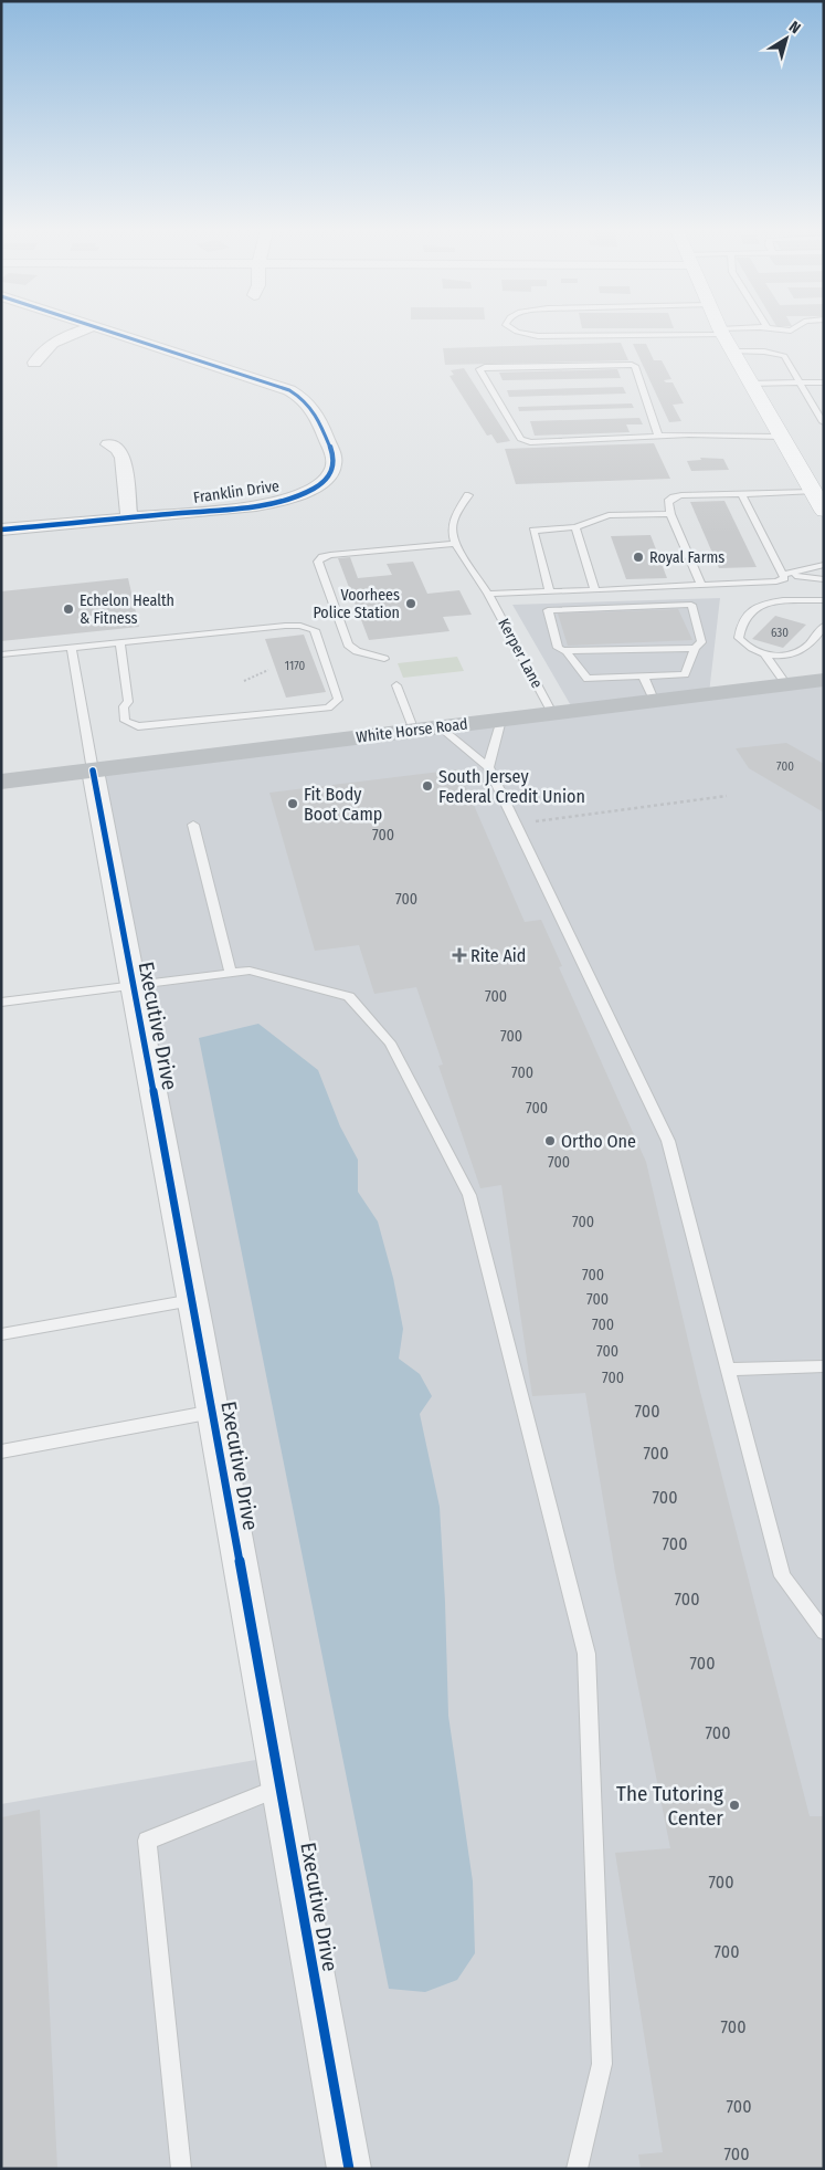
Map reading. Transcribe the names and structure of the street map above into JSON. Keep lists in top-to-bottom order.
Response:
{
  "streets": {
    "main road": ["White Horse Road"],
    "street": ["Franklin Drive", "Executive Drive"],
    "lane": ["Kerper Lane"]
  },
  "crossings": [
    ["Kerper Lane", "White Horse Road"],
    ["White Horse Road", "Executive Drive"]
  ],
  "places": {
    "other": [
      "Royal Farms",
      "Voorhees Police Station",
      "Echelon Health & Fitness",
      "South Jersey Federal Credit Union",
      "Fit Body Boot Camp",
      "Ortho One",
      "The Tutoring Center"
    ],
    "health": ["Rite Aid"]
  },
  "house_numbers": [
    "630",
    "1170",
    "700",
    "700",
    "700",
    "700",
    "700",
    "700",
    "700",
    "700",
    "700",
    "700",
    "700",
    "700",
    "700",
    "700",
    "700",
    "700",
    "700",
    "700",
    "700",
    "700",
    "700",
    "700",
    "700",
    "700",
    "700",
    "700"
  ],
  "north": "top right"
}
